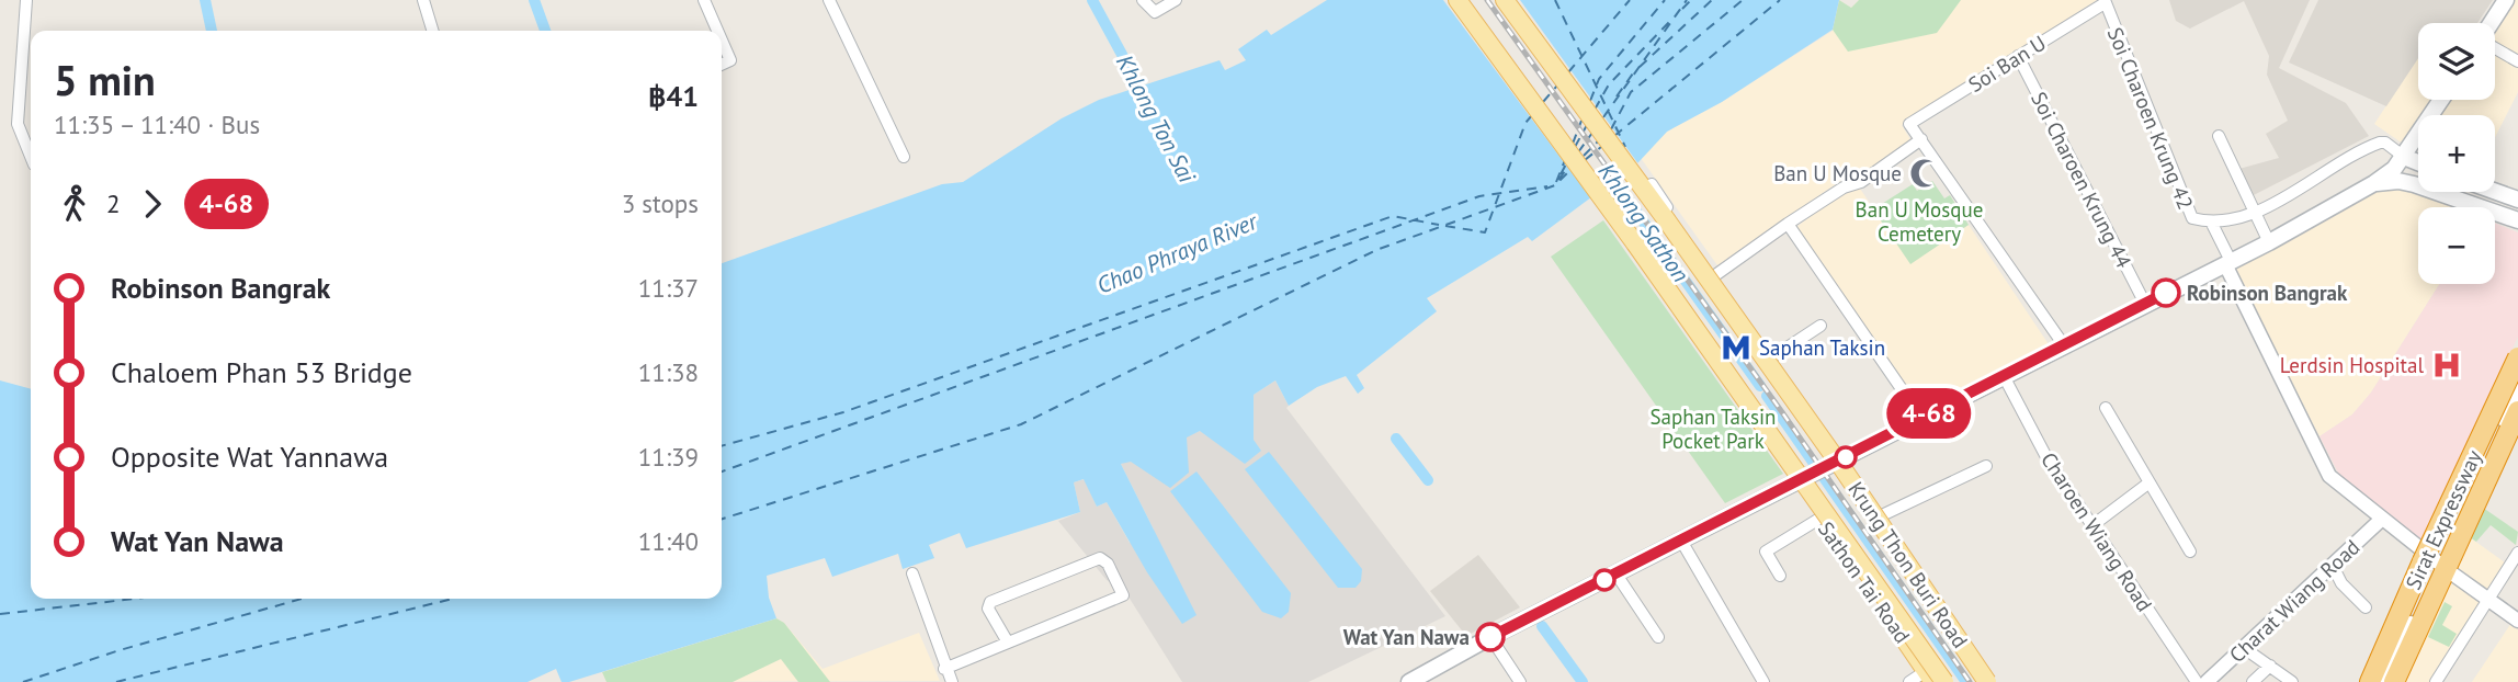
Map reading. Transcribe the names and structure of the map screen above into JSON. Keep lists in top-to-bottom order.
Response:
{
  "streets": {
    "highway": ["Sirat Expressway"],
    "main road": ["Krung Thon Buri Road", "Sathon Tai Road"],
    "street": [
      "Soi Ban U",
      "Soi Charoen Krung 42",
      "Soi Charoen Krung 44",
      "Charoen Wiang Road",
      "Charat Wiang Road"
    ]
  },
  "crossings": [
    ["Soi Ban U", "Soi Charoen Krung 42"],
    ["Soi Ban U", "Soi Charoen Krung 44"]
  ],
  "water": ["Khlong Ton Sai", "Khlong Sathon", "Chao Phraya River"],
  "parks": ["Ban U Mosque Cemetery", "Saphan Taksin Pocket Park"],
  "places": {
    "mosque": ["Ban U Mosque"],
    "other": ["Robinson Bangrak", "Wat Yan Nawa"],
    "metro station": ["Saphan Taksin"],
    "hospital": ["Lerdsin Hospital"]
  },
  "lines": ["bus line 4-68"],
  "page": {
    "on_map": "4-68",
    "map_buttons": ["+", "−"],
    "heading": ["5 min", "11:35 – 11:40 · Bus", "฿41"],
    "legs": ["2", "4-68", "3 stops"],
    "list": [
      {
        "name": "Robinson Bangrak",
        "value": "11:37"
      },
      {
        "name": "Chaloem Phan 53 Bridge",
        "value": "11:38"
      },
      {
        "name": "Opposite Wat Yannawa",
        "value": "11:39"
      },
      {
        "name": "Wat Yan Nawa",
        "value": "11:40"
      }
    ]
  }
}
